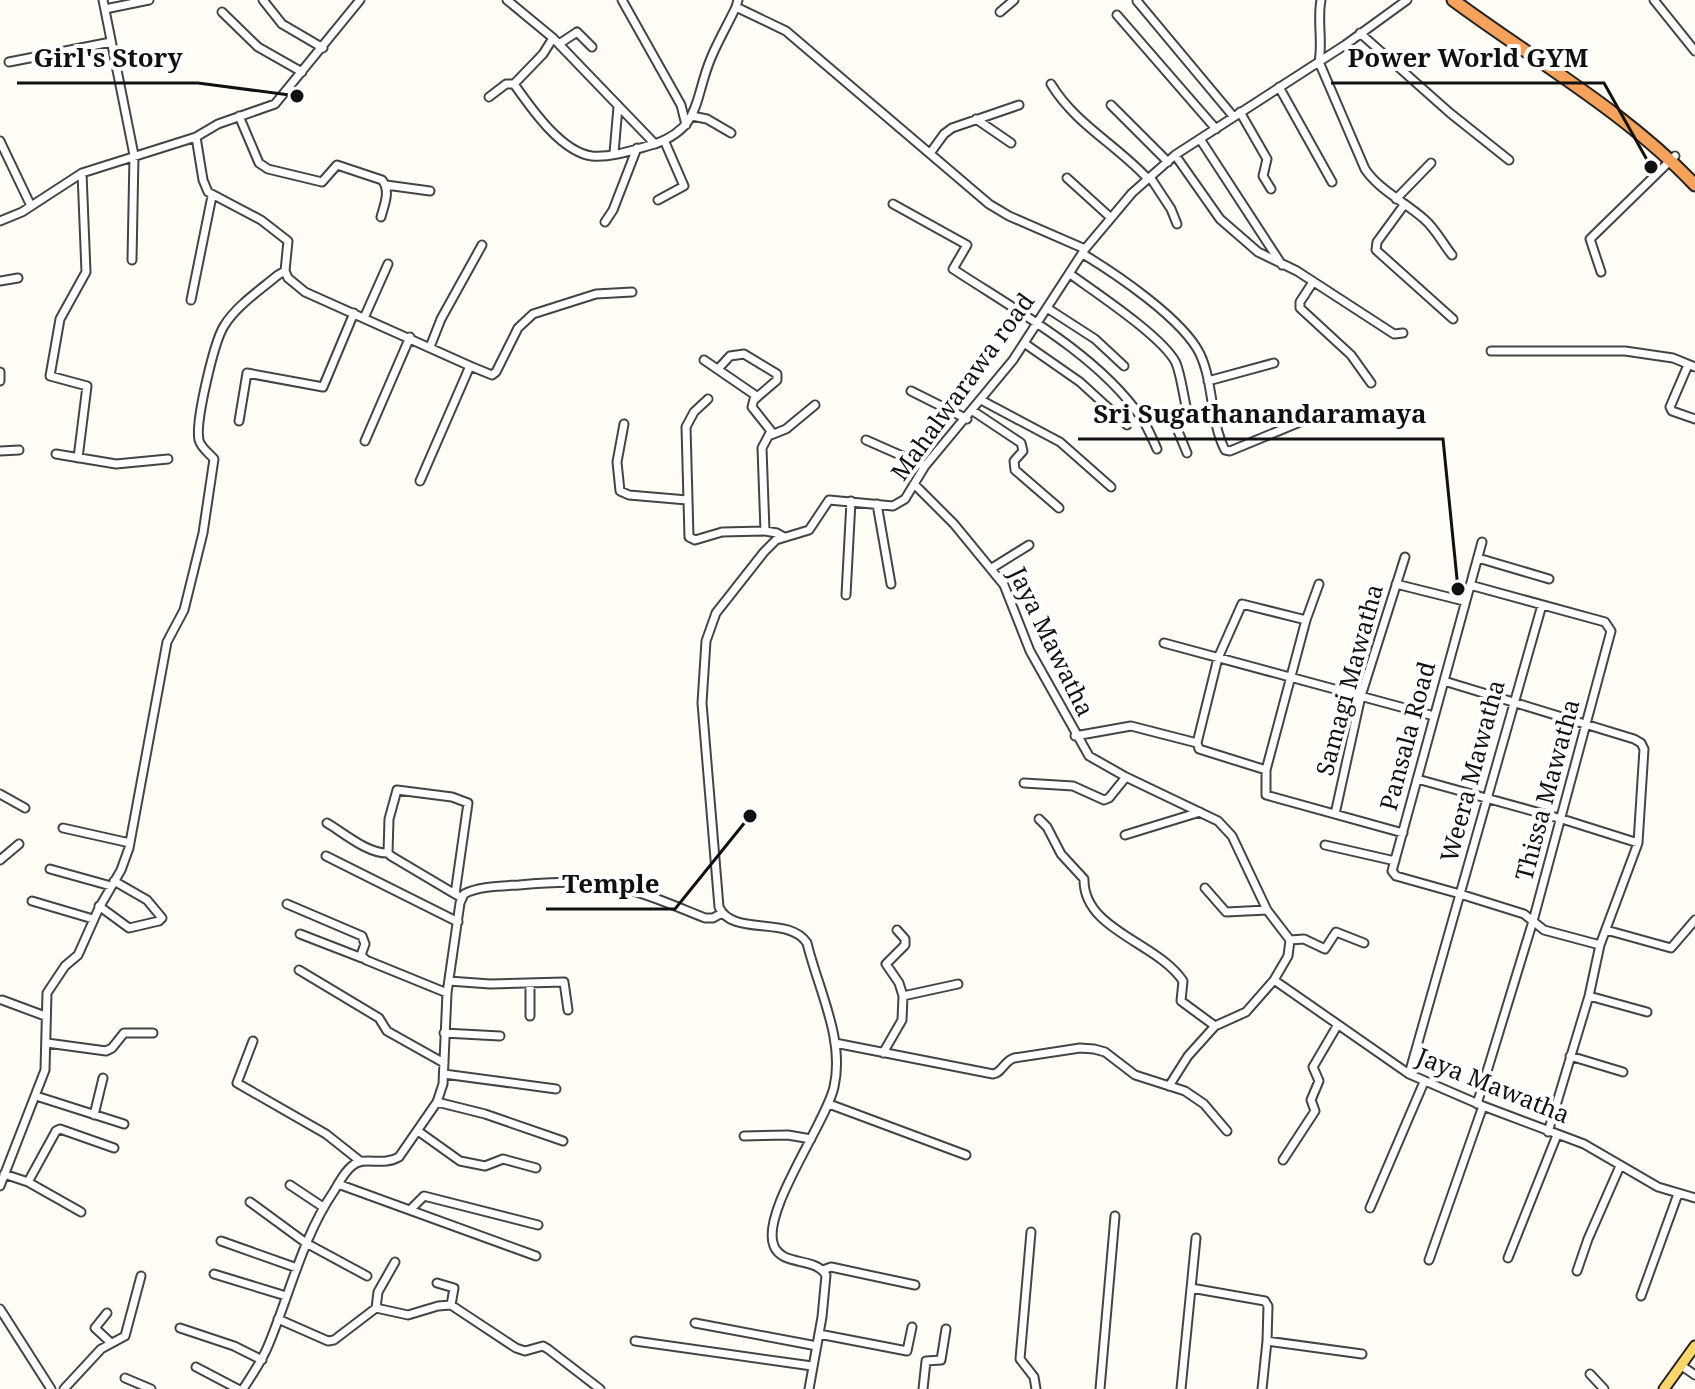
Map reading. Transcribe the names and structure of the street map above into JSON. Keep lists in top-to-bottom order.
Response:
{
  "streets": {
    "street": [
      "Mahalwarawa road",
      "Jaya Mawatha",
      "Samagi Mawatha",
      "Pansala Road",
      "Weera Mawatha",
      "Thissa Mawatha"
    ]
  },
  "crossings": [
    ["Mahalwarawa road", "Jaya Mawatha"],
    ["Jaya Mawatha", "Thissa Mawatha"],
    ["Pansala Road", "Thissa Mawatha"],
    ["Weera Mawatha", "Thissa Mawatha"]
  ],
  "places": [
    "Girl's Story",
    "Power World GYM",
    "Sri Sugathanandaramaya",
    "Temple"
  ]
}
